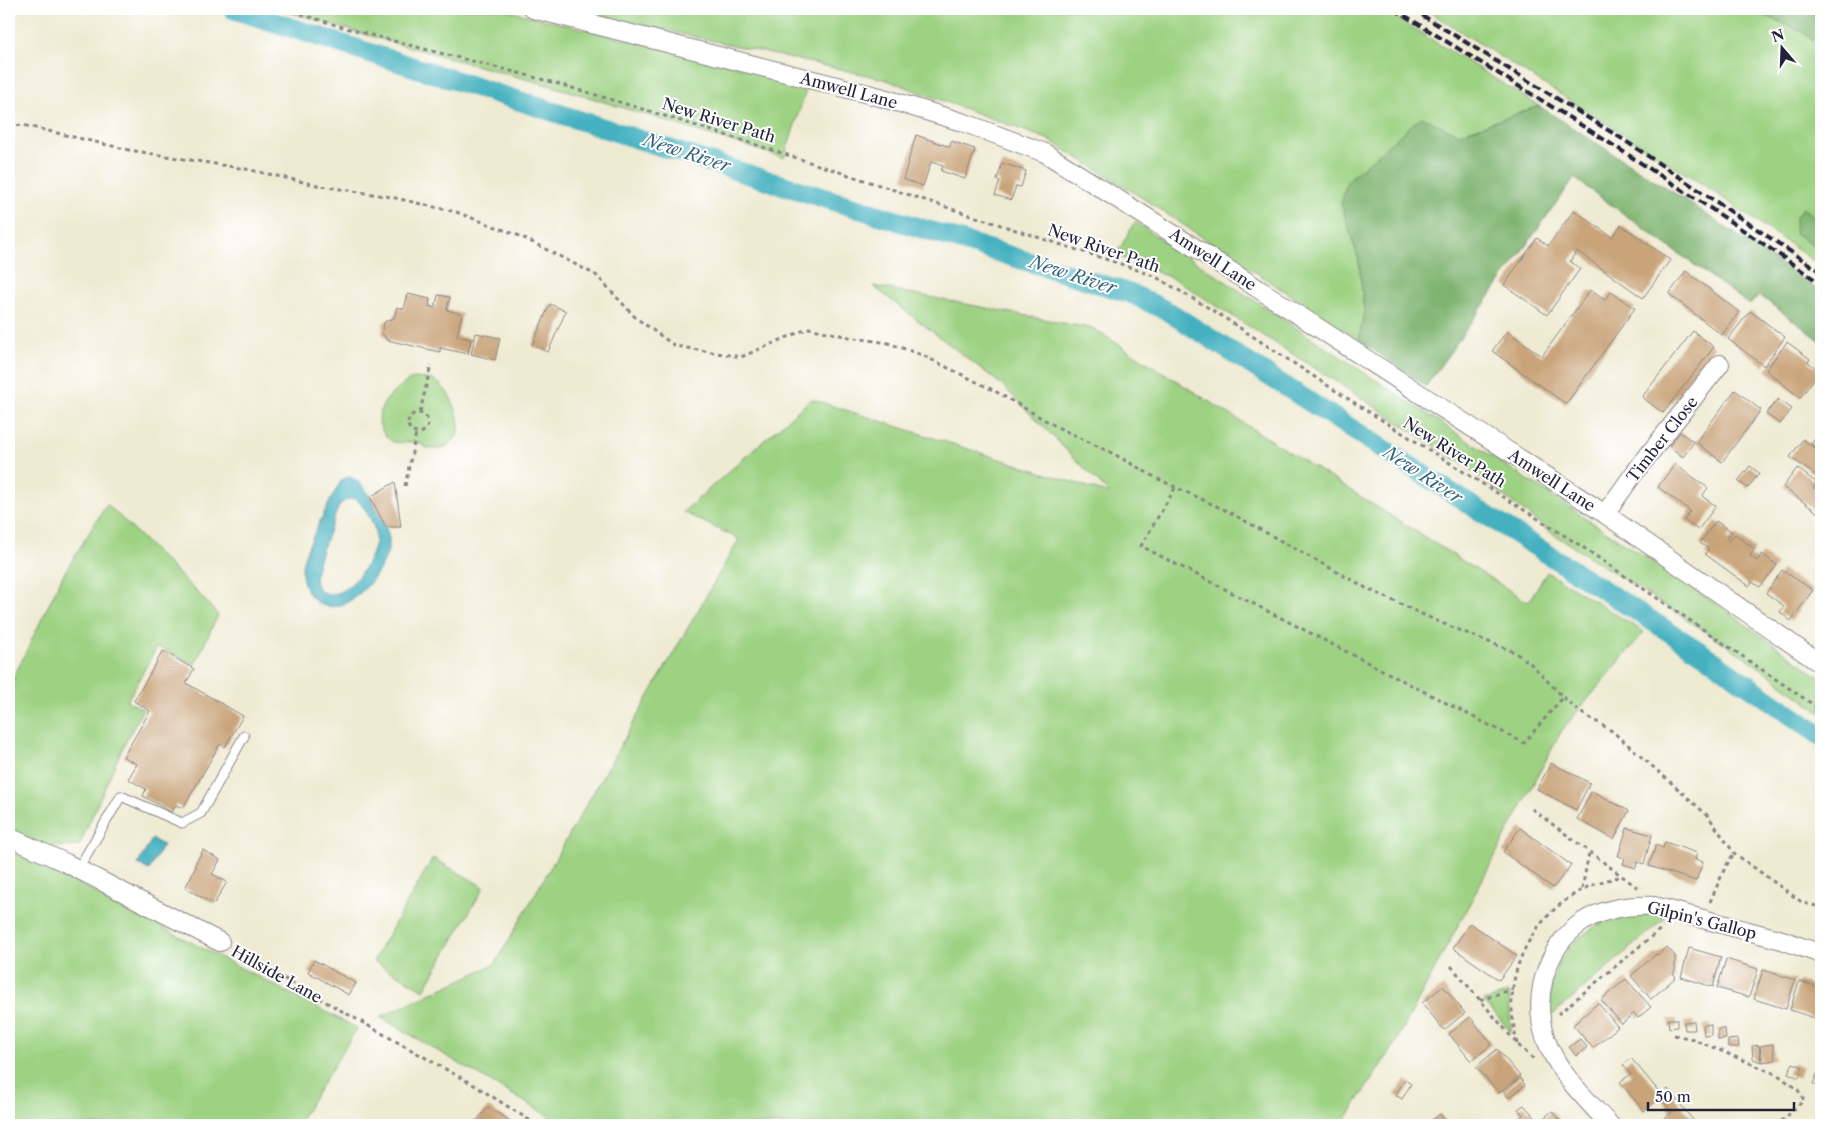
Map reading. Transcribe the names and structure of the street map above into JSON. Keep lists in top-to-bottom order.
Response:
{
  "streets": {
    "street": [
      "Amwell Lane",
      "Timber Close",
      "Gilpin's Gallop",
      "Hillside Lane"
    ],
    "path": ["New River Path"]
  },
  "crossings": [
    ["Amwell Lane", "Timber Close"]
  ],
  "water": ["New River"],
  "scale_bar": "50 m",
  "north": "top"
}
